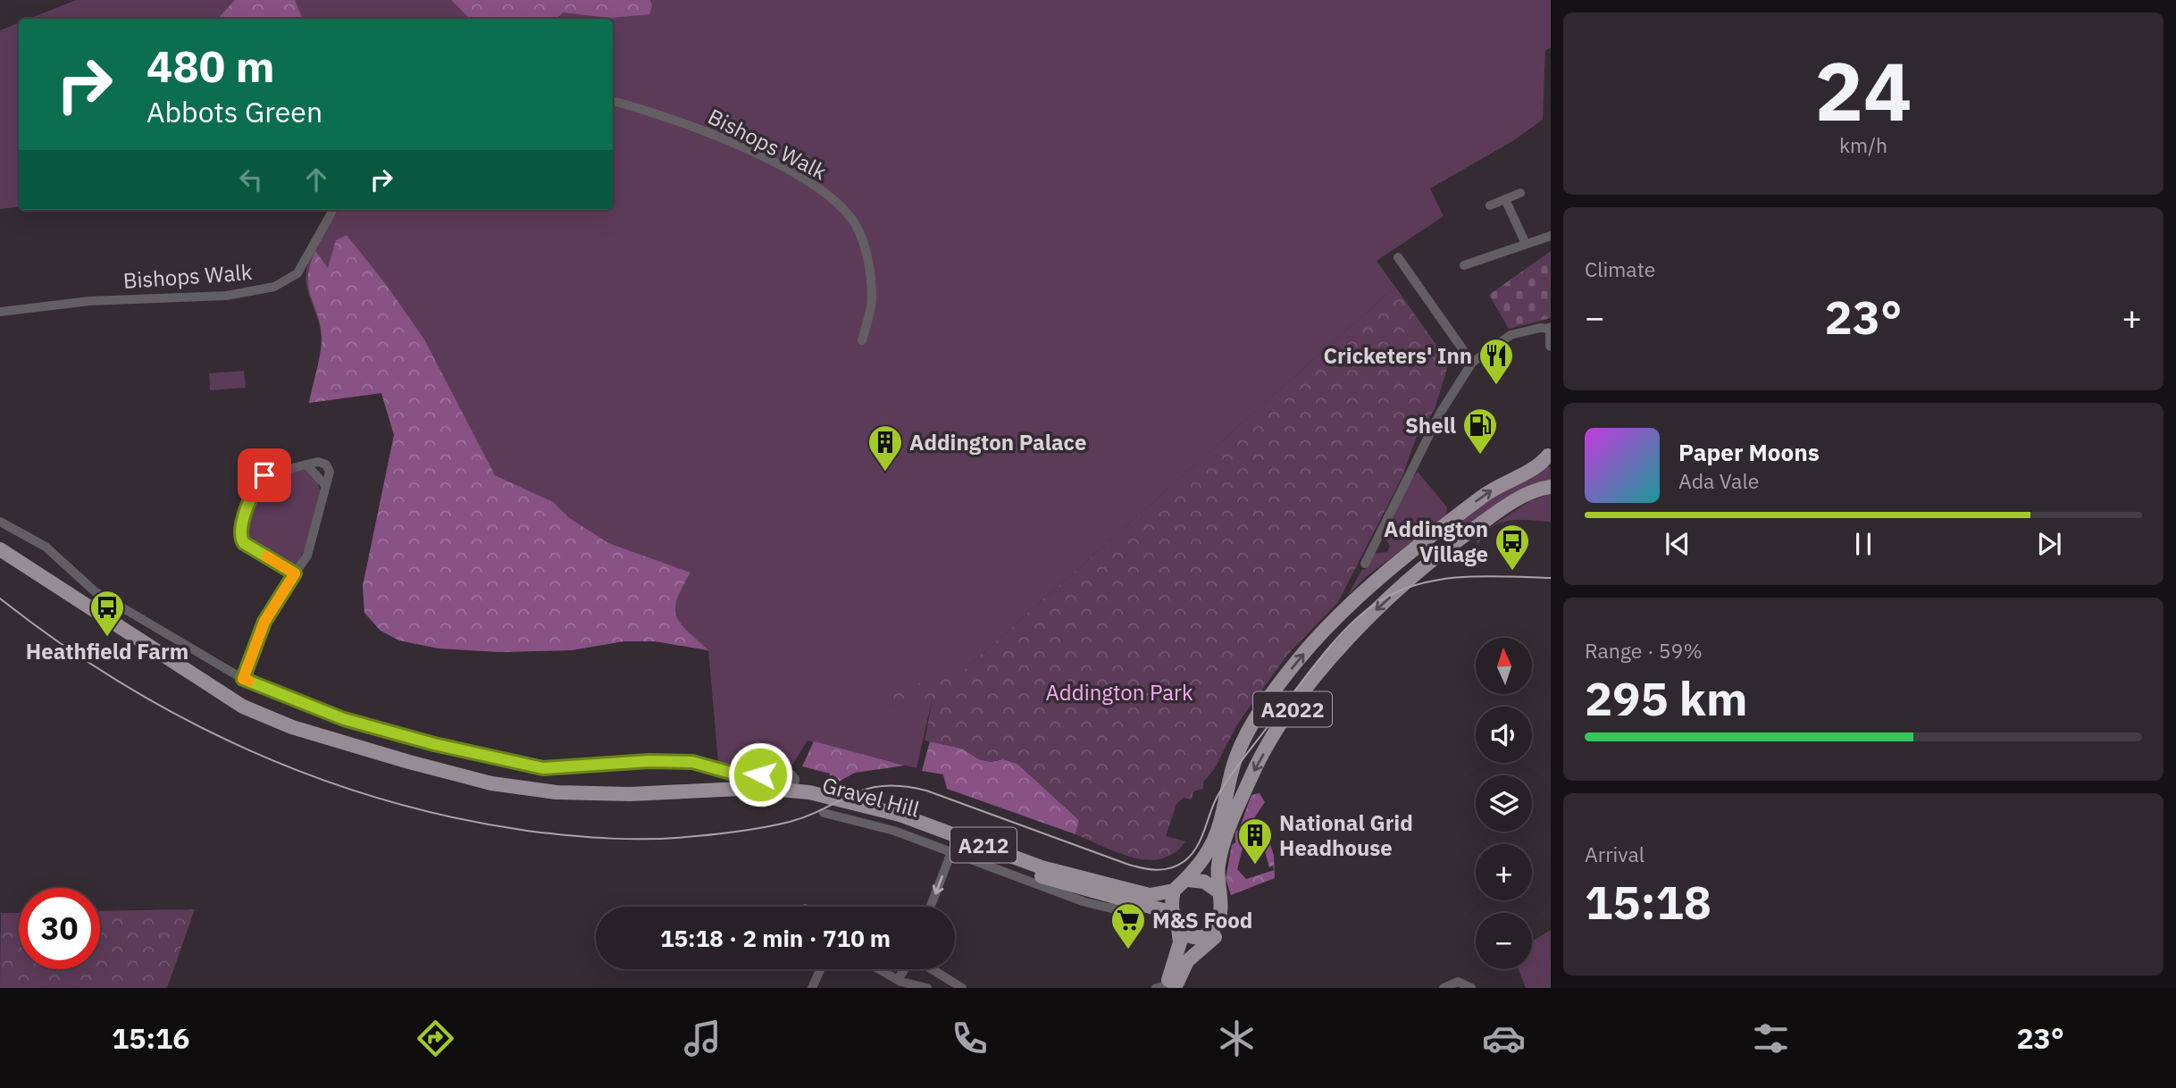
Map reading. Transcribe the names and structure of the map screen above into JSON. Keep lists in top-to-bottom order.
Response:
{
  "streets": {
    "main road": ["A2022", "Gravel Hill", "A212"],
    "street": ["Bishops Walk"]
  },
  "crossings": [
    ["A2022", "Gravel Hill"]
  ],
  "parks": ["Addington Park"],
  "places": {
    "restaurant": ["Cricketers' Inn"],
    "fuel station": ["Shell"],
    "building": ["Addington Palace", "National Grid Headhouse"],
    "bus stop": ["Addington Village", "Heathfield Farm"],
    "supermarket": ["M&S Food"]
  },
  "north": "top",
  "page": {
    "tile": [
      ["24", "km/h"],
      "Climate",
      ["Range · 59%", "295 km"],
      ["Arrival", "15:18"]
    ],
    "turn": ["480 m", "Abbots Green"],
    "heat": ["−", "23°", "+"],
    "song": ["Paper Moons", "Ada Vale"],
    "map_buttons": ["+", "−"],
    "limit": "30",
    "trip": "15:18 · 2 min · 710 m",
    "tabs": ["15:16", "23°"]
  }
}
